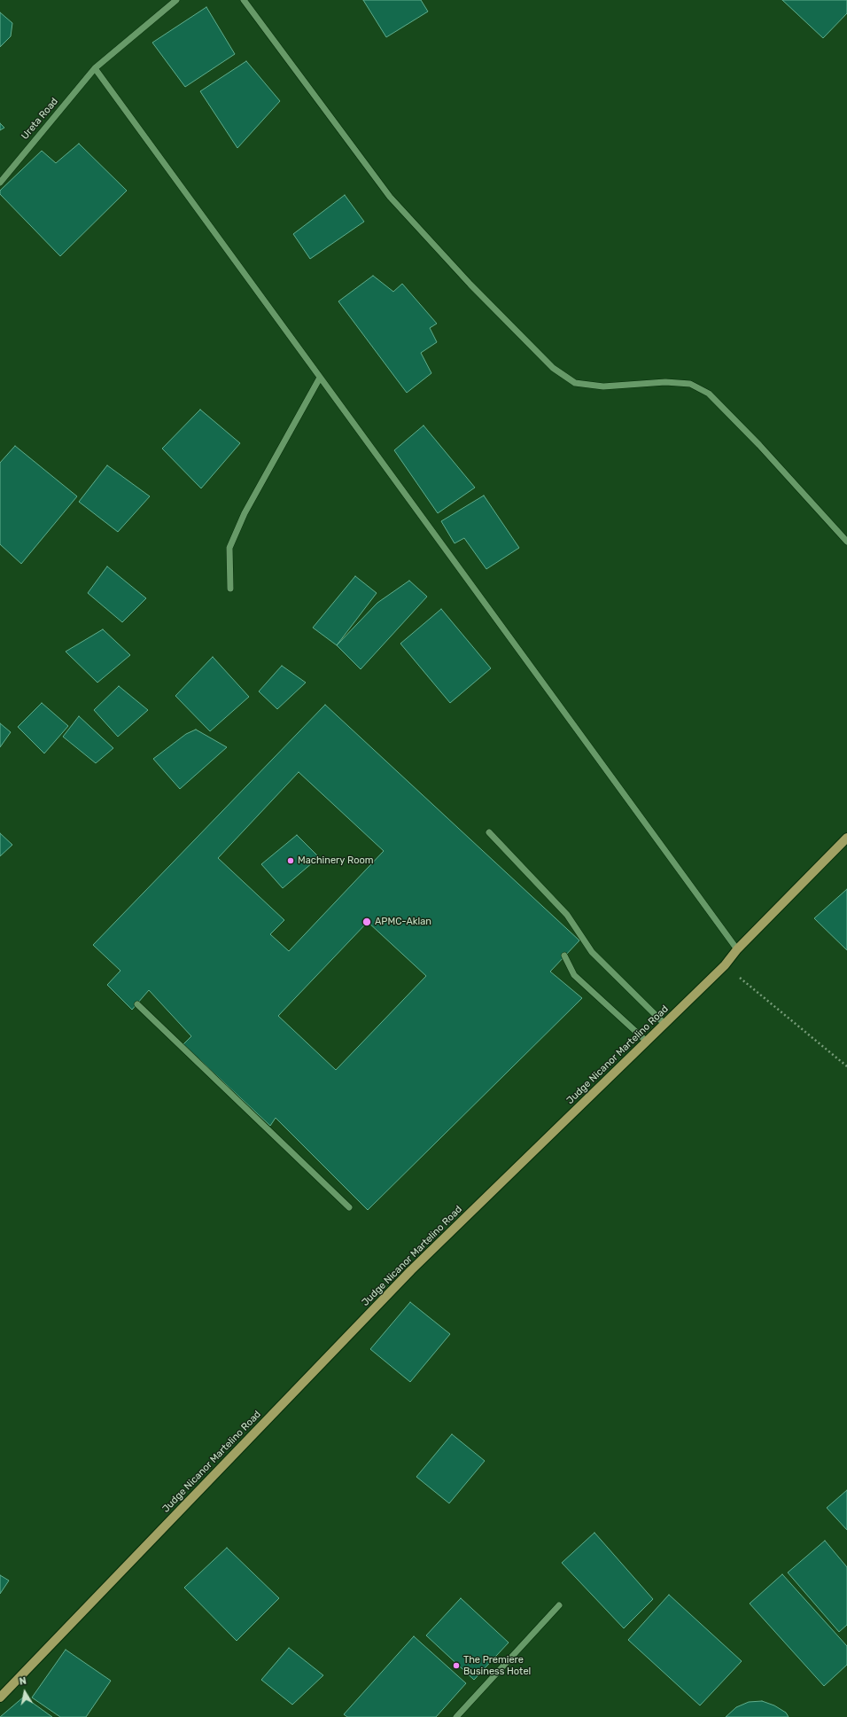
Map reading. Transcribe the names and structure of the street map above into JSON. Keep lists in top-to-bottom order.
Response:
{
  "streets": {
    "main road": ["Judge Nicanor Martelino Road"],
    "street": ["Ureta Road"]
  },
  "places": ["Machinery Room", "APMC-Aklan", "The Premiere Business Hotel"],
  "north": "top"
}
